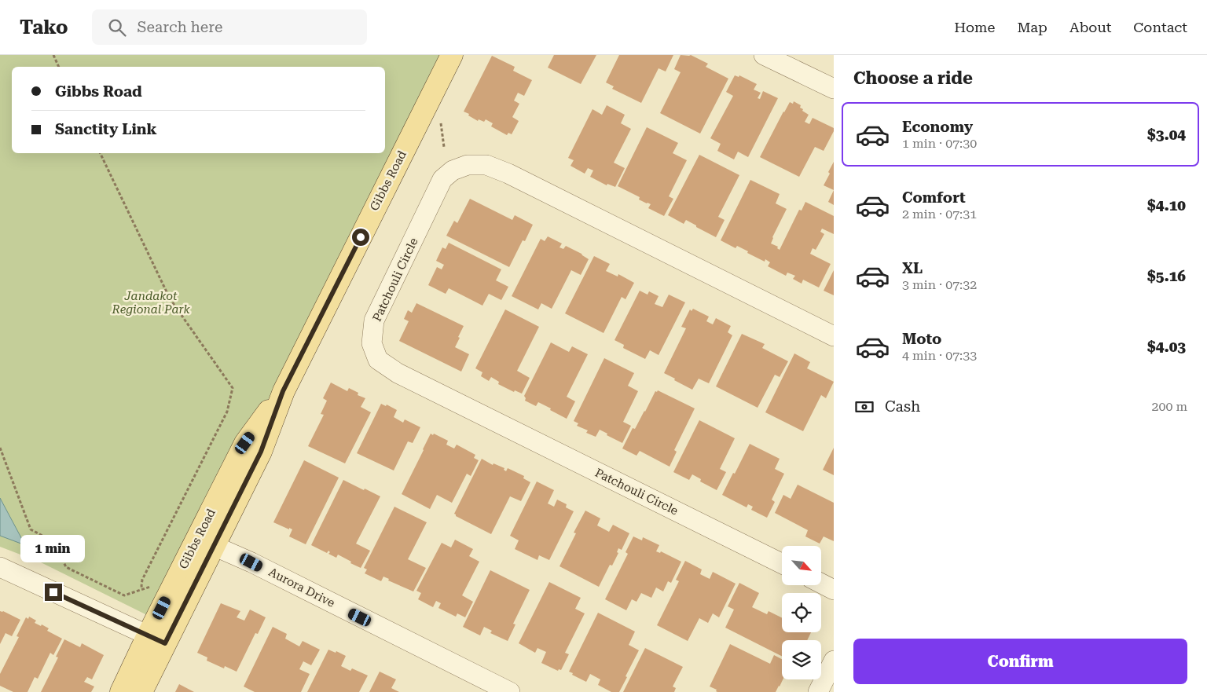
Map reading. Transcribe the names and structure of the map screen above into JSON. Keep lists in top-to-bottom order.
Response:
{
  "streets": {
    "main road": ["Gibbs Road"],
    "street": ["Patchouli Circle", "Aurora Drive"]
  },
  "crossings": [
    ["Gibbs Road", "Aurora Drive"]
  ],
  "parks": ["Jandakot Regional Park"],
  "north": "bottom right",
  "page": {
    "header": "Tako",
    "search": "Search here",
    "nav": [
      "Home",
      "Map",
      "About",
      "Contact"
    ],
    "heading": "Choose a ride",
    "banner": ["Gibbs Road", "Sanctity Link"],
    "list": [
      {
        "name": "Economy",
        "note": "1 min · 07:30",
        "value": "$3.04"
      },
      {
        "name": "Comfort",
        "note": "2 min · 07:31",
        "value": "$4.10"
      },
      {
        "name": "XL",
        "note": "3 min · 07:32",
        "value": "$5.16"
      },
      {
        "name": "Moto",
        "note": "4 min · 07:33",
        "value": "$4.03"
      }
    ],
    "pay": ["Cash", "200 m"],
    "bubble": "1 min",
    "buttons": "Confirm"
  }
}
